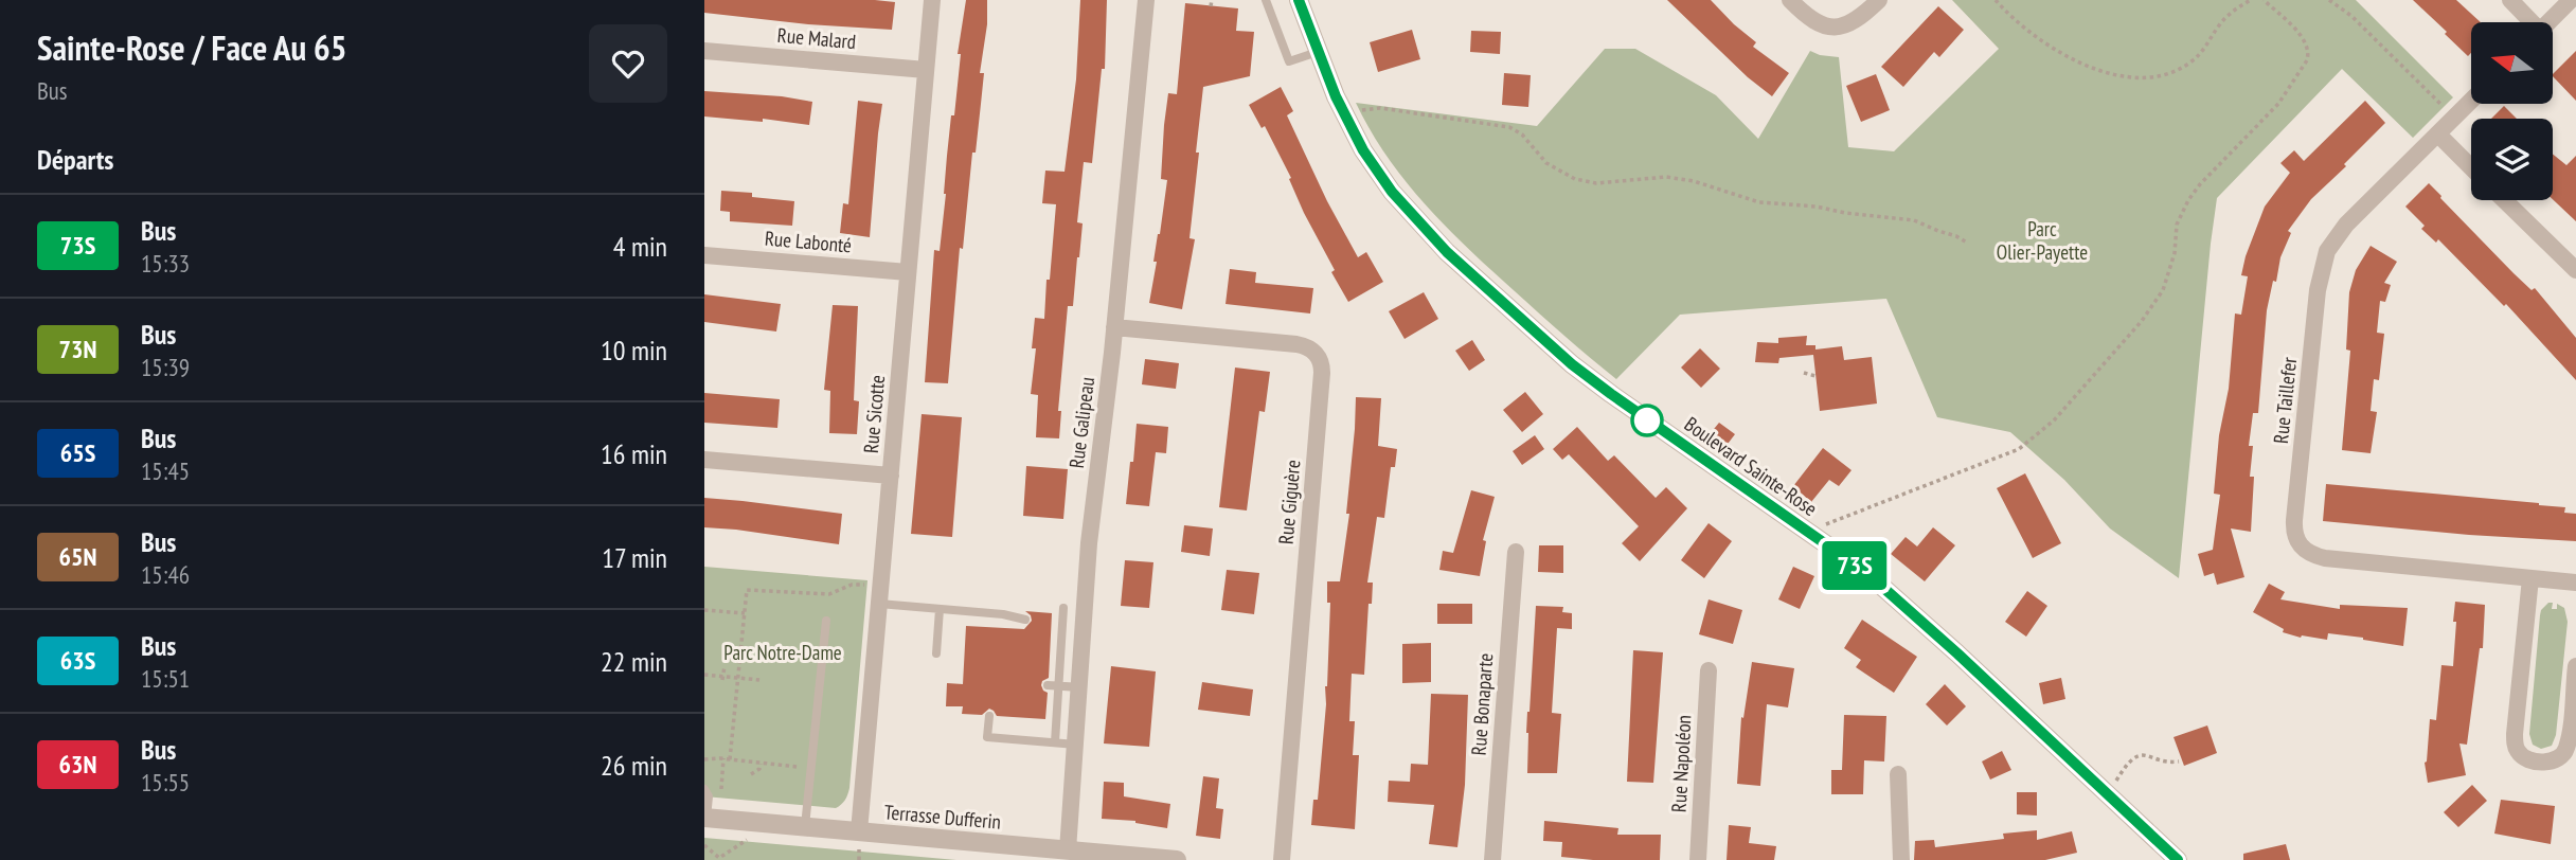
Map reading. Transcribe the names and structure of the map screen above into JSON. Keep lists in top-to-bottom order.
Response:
{
  "streets": {
    "street": [
      "Rue Malard",
      "Rue Labonté",
      "Rue Taillefer",
      "Rue Sicotte",
      "Rue Galipeau",
      "Boulevard Sainte-Rose",
      "Rue Giguère",
      "Rue Bonaparte",
      "Rue Napoléon",
      "Terrasse Dufferin"
    ]
  },
  "crossings": [
    ["Rue Malard", "Rue Sicotte"],
    ["Rue Labonté", "Rue Sicotte"],
    ["Rue Sicotte", "Terrasse Dufferin"],
    ["Rue Galipeau", "Rue Giguère"],
    ["Rue Galipeau", "Terrasse Dufferin"]
  ],
  "parks": ["Parc Olier-Payette", "Parc Notre-Dame"],
  "lines": ["bus line 73S"],
  "north": "left",
  "page": {
    "heading": [
      ["Sainte-Rose / Face Au 65", "Bus"],
      "Départs"
    ],
    "on_map": "73S",
    "list": [
      {
        "mark": "73S",
        "name": "Bus",
        "note": "15:33",
        "value": "4 min"
      },
      {
        "mark": "73N",
        "name": "Bus",
        "note": "15:39",
        "value": "10 min"
      },
      {
        "mark": "65S",
        "name": "Bus",
        "note": "15:45",
        "value": "16 min"
      },
      {
        "mark": "65N",
        "name": "Bus",
        "note": "15:46",
        "value": "17 min"
      },
      {
        "mark": "63S",
        "name": "Bus",
        "note": "15:51",
        "value": "22 min"
      },
      {
        "mark": "63N",
        "name": "Bus",
        "note": "15:55",
        "value": "26 min"
      }
    ]
  }
}
